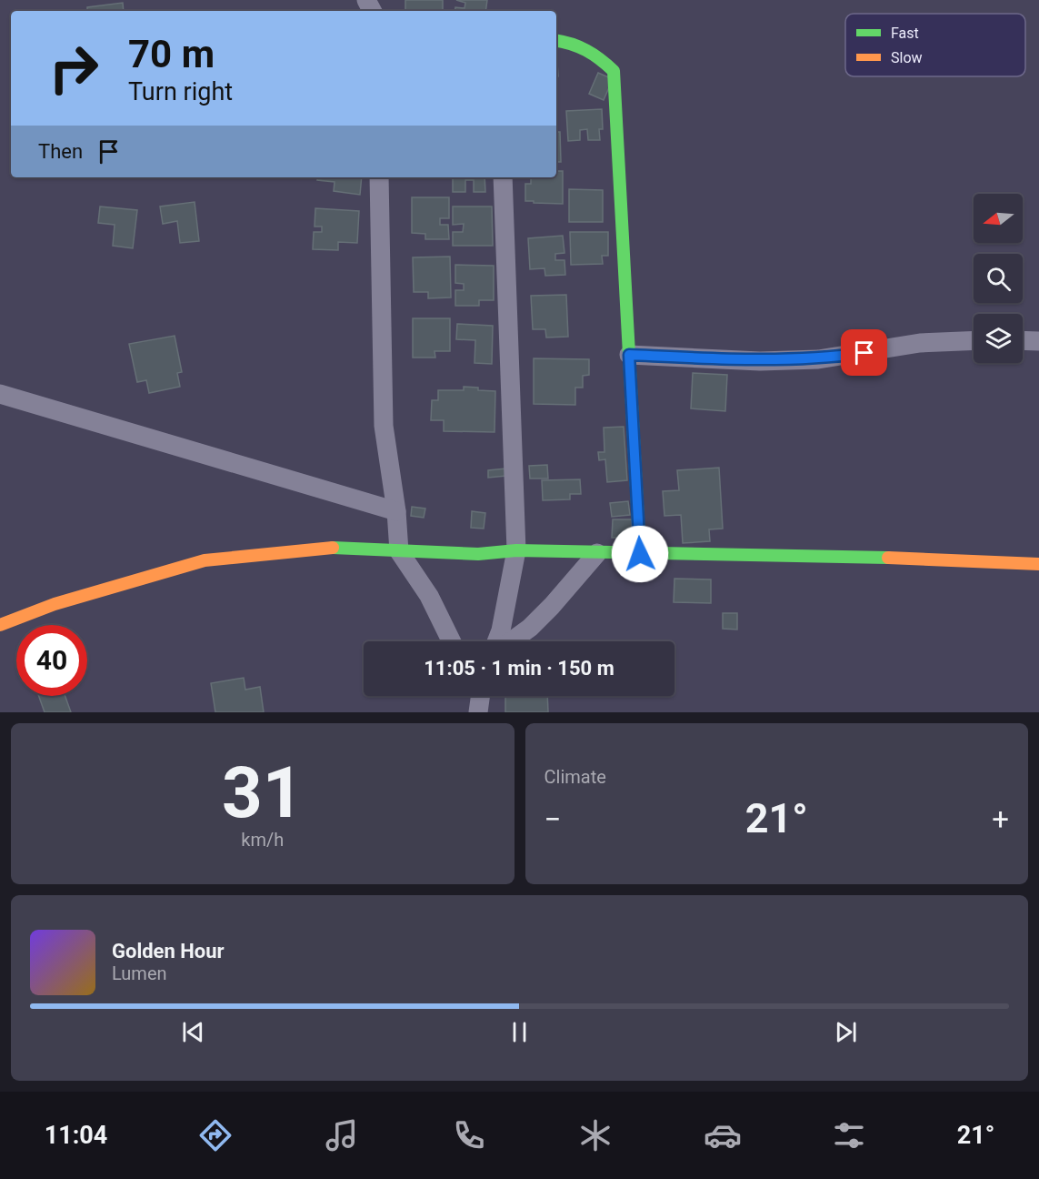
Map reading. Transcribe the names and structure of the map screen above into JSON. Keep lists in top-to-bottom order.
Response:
{
  "legend": ["Fast", "Slow"],
  "north": "left",
  "page": {
    "turn": ["70 m", "Turn right"],
    "then": "Then",
    "limit": "40",
    "trip": "11:05 · 1 min · 150 m",
    "tile": [
      ["31", "km/h"],
      "Climate"
    ],
    "heat": ["−", "21°", "+"],
    "song": ["Golden Hour", "Lumen"],
    "tabs": ["11:04", "21°"]
  }
}
